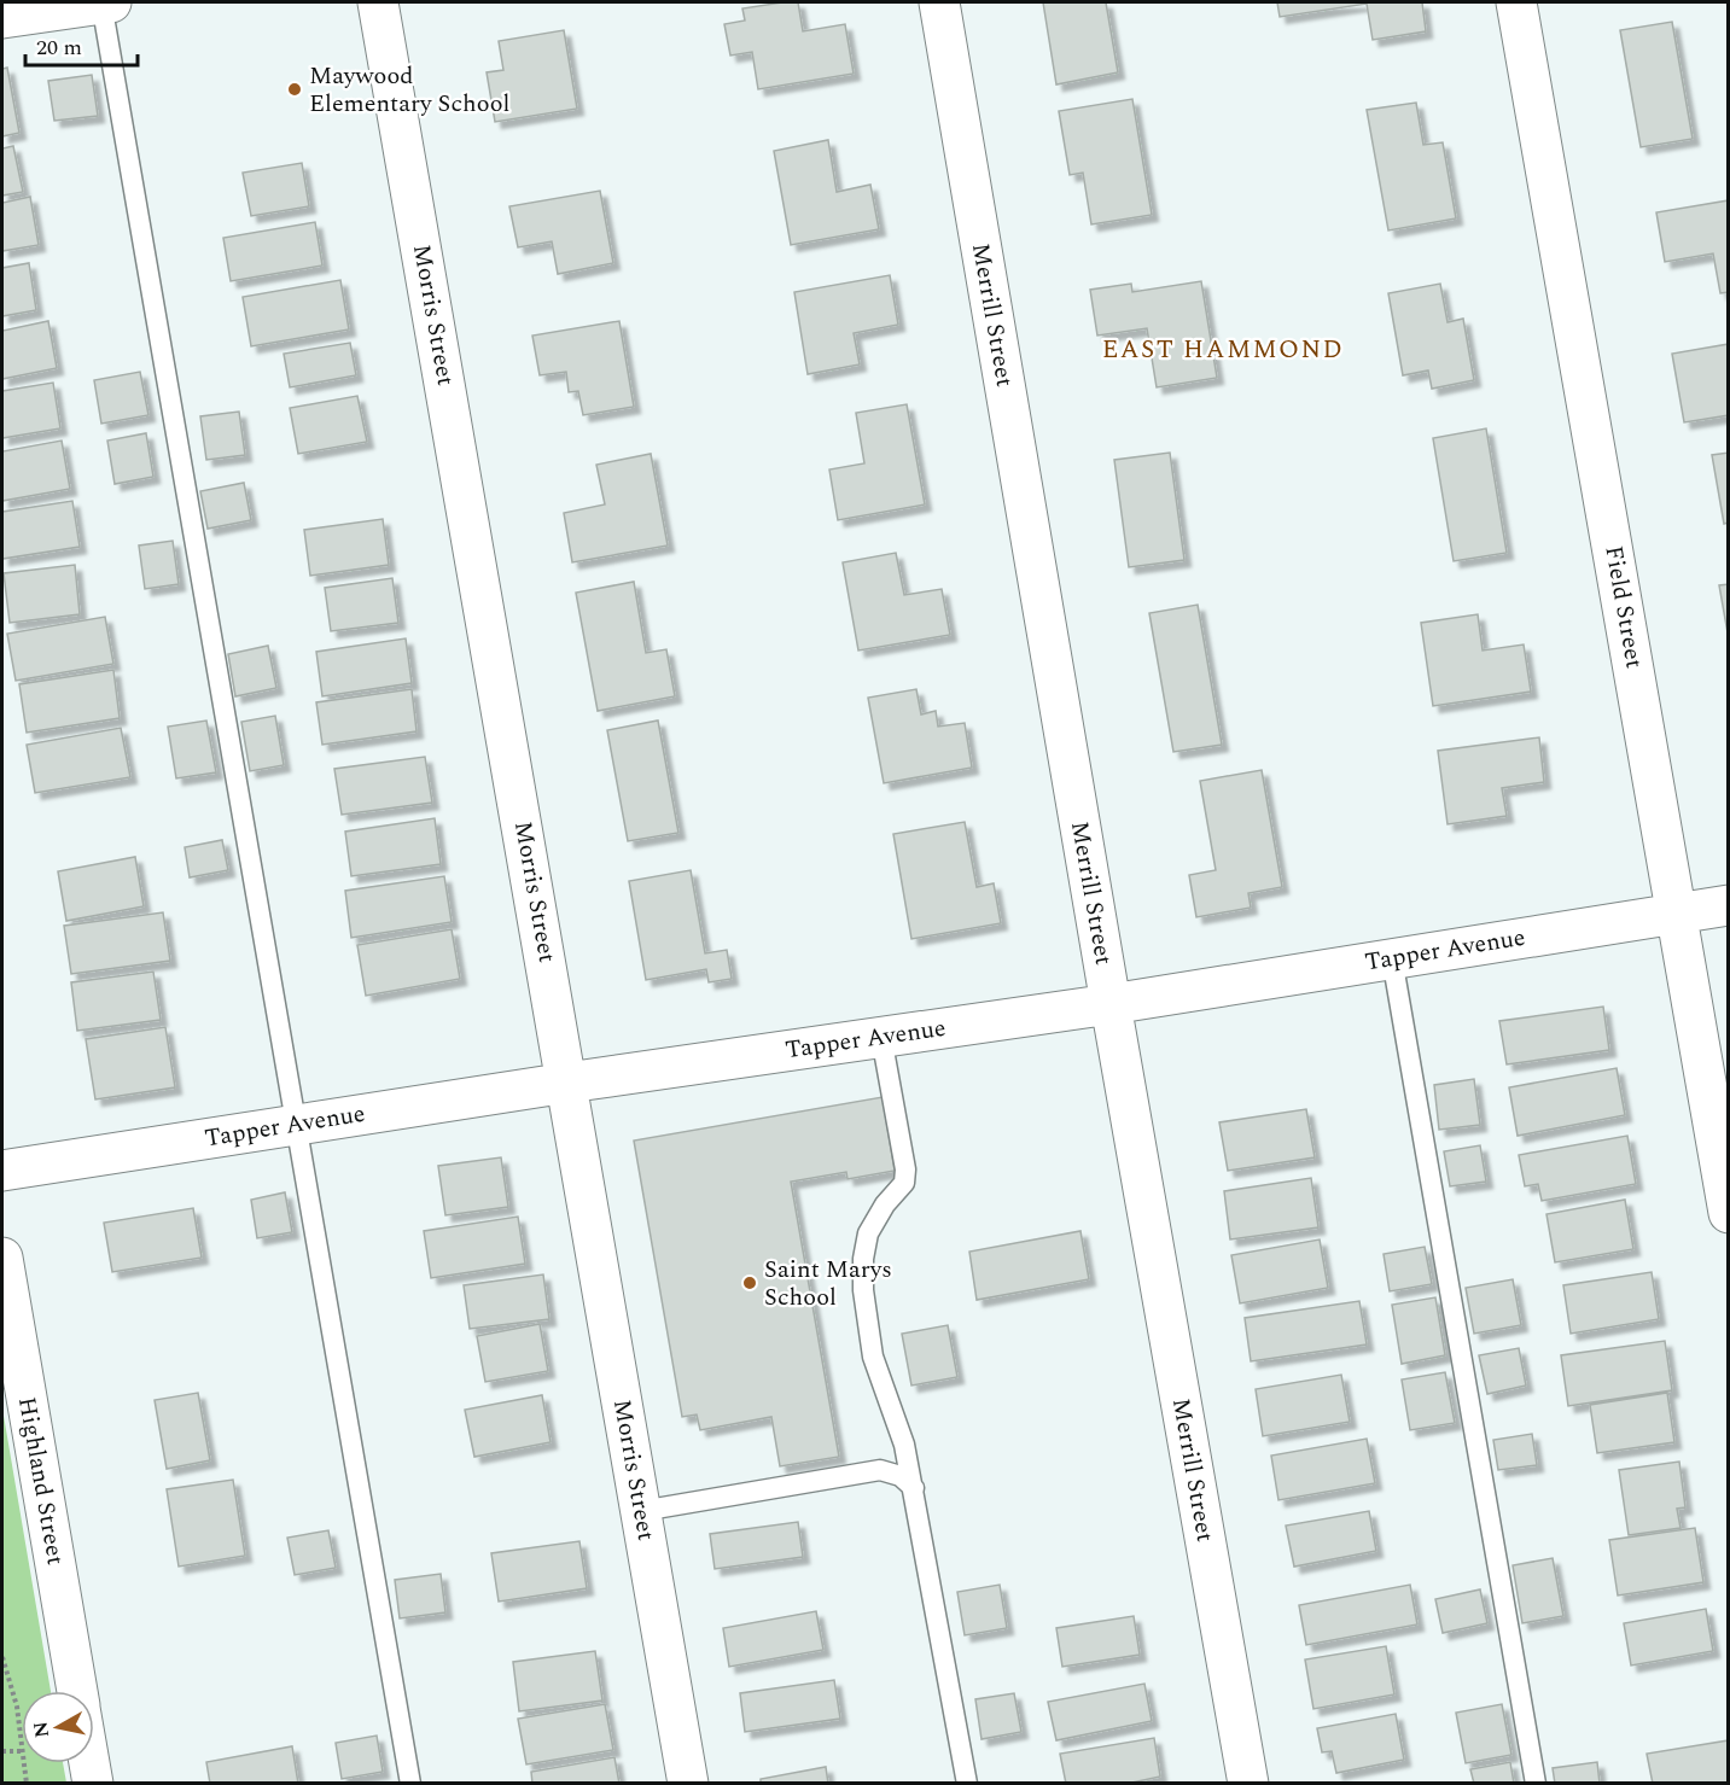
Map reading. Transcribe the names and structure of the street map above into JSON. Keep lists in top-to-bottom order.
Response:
{
  "streets": {
    "street": [
      "Morris Street",
      "Merrill Street",
      "Field Street",
      "Tapper Avenue",
      "Highland Street"
    ]
  },
  "crossings": [
    ["Morris Street", "Tapper Avenue"],
    ["Merrill Street", "Tapper Avenue"],
    ["Field Street", "Tapper Avenue"]
  ],
  "districts": ["EAST HAMMOND"],
  "places": ["Maywood Elementary School", "Saint Marys School"],
  "scale_bar": "20 m",
  "north": "left"
}
